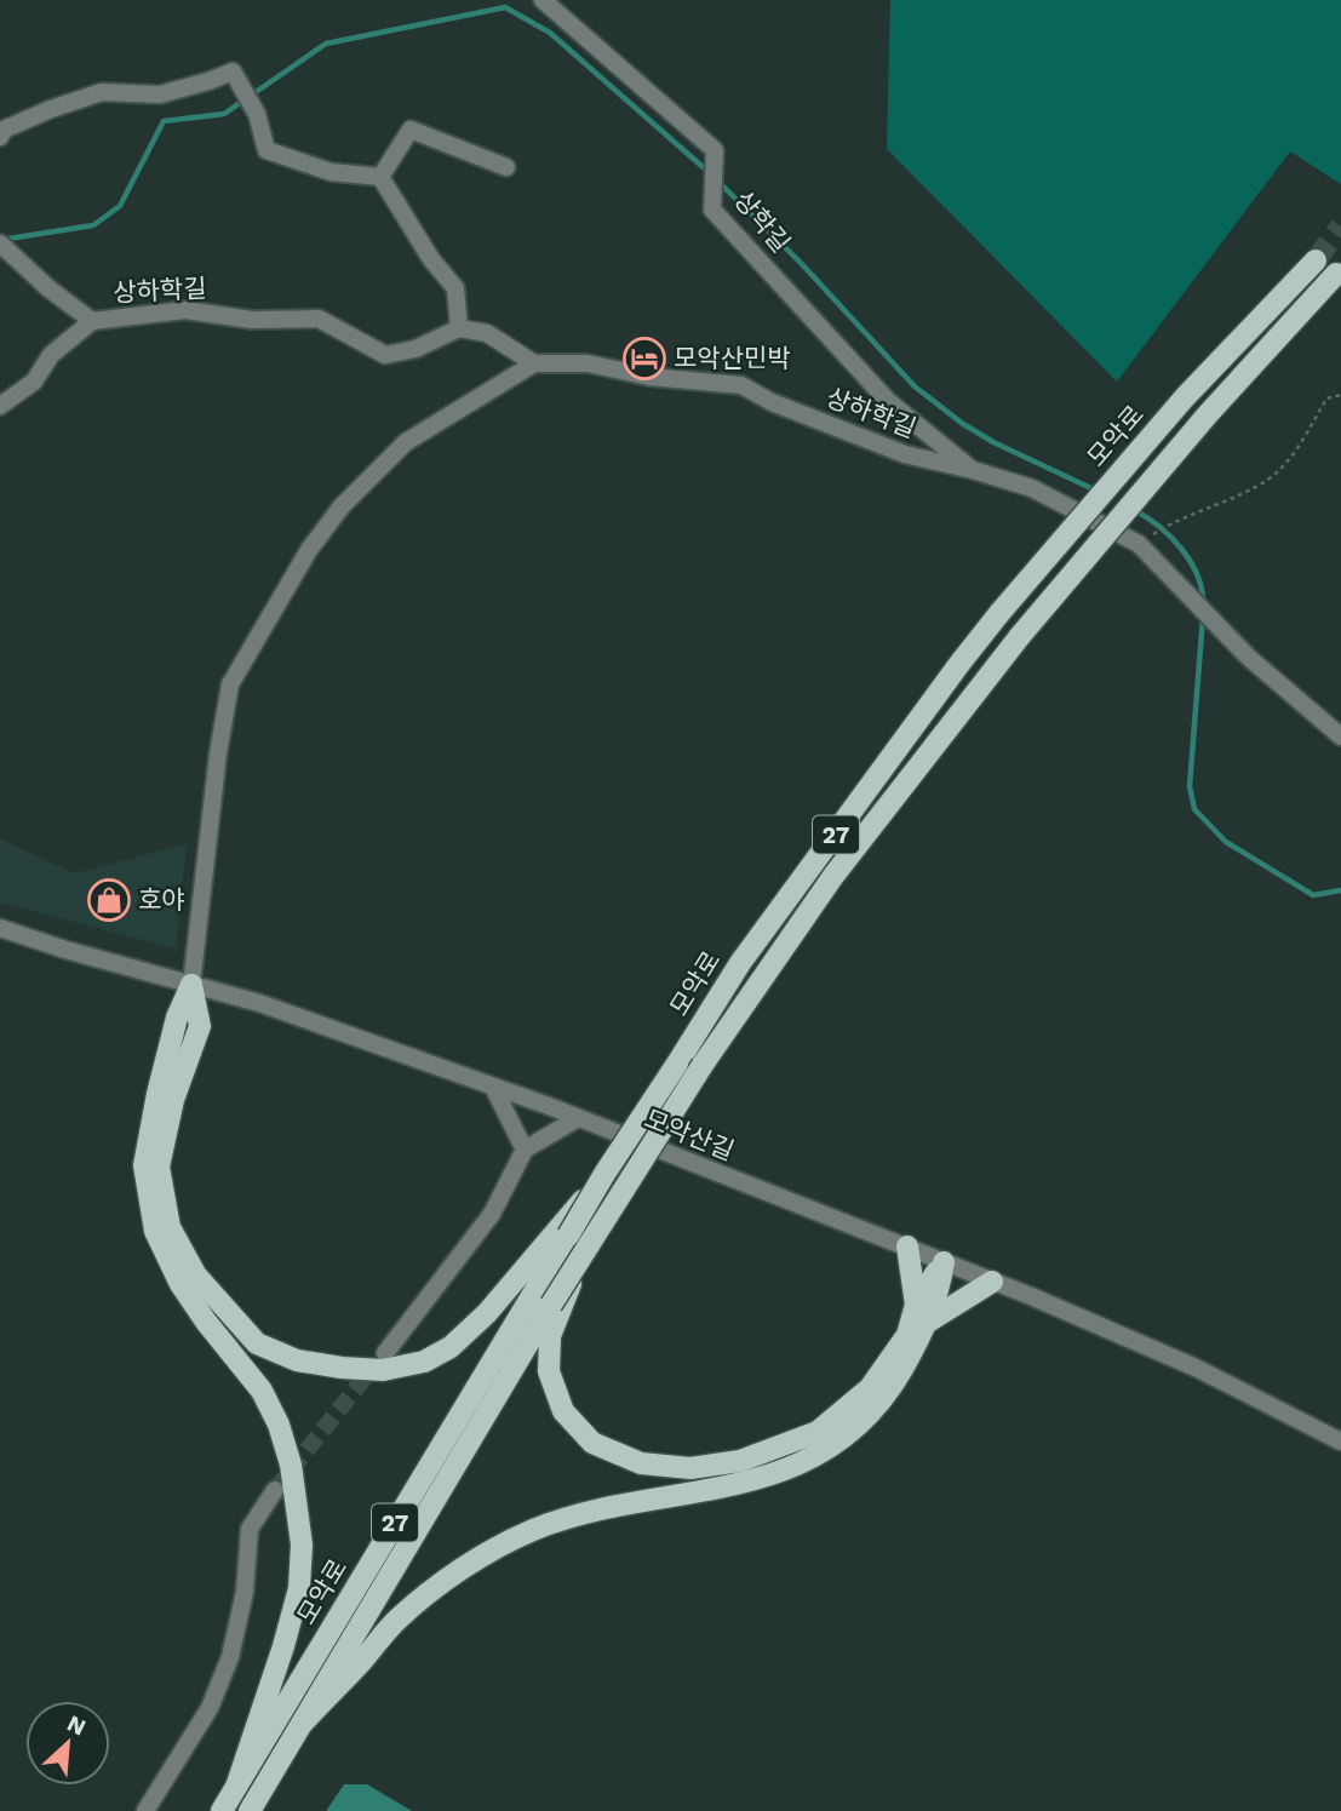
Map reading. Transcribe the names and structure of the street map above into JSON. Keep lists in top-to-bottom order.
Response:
{
  "streets": {
    "main road": ["모악로", "27"],
    "street": ["상학길", "상하학길", "모악산길"]
  },
  "crossings": [
    ["상학길", "상하학길"]
  ],
  "places": {
    "hotel": ["모악산민박"],
    "shop": ["호야"]
  },
  "north": "top right"
}
